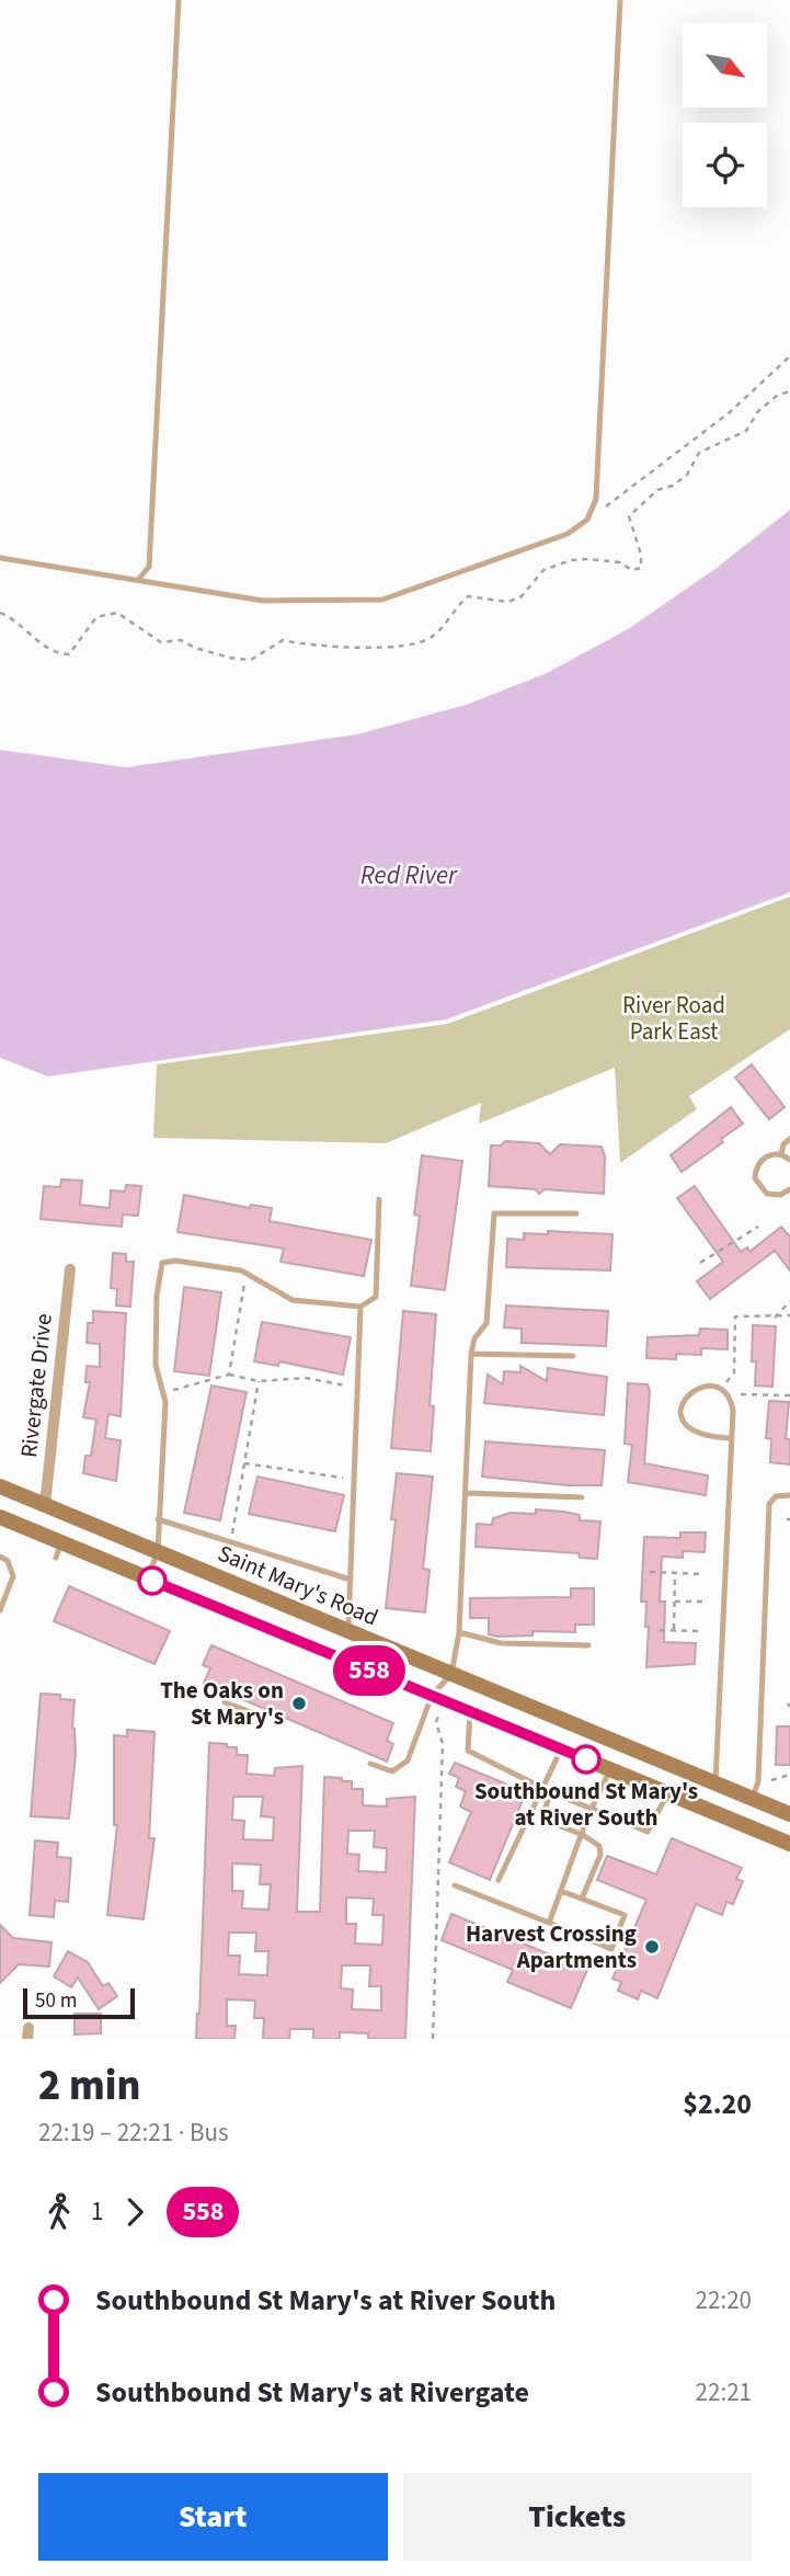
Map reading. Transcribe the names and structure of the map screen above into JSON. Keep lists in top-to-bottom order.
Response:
{
  "streets": {
    "main road": ["Saint Mary's Road"],
    "street": ["Rivergate Drive"]
  },
  "crossings": [
    ["Rivergate Drive", "Saint Mary's Road"]
  ],
  "water": ["Red River"],
  "parks": ["River Road Park East"],
  "places": ["The Oaks on St Mary's", "Southbound St Mary's at River South", "Harvest Crossing Apartments"],
  "lines": ["bus line 558"],
  "scale_bar": "50 m",
  "north": "bottom right",
  "page": {
    "on_map": "558",
    "scale": "50 m",
    "heading": ["2 min", "22:19 – 22:21 · Bus", "$2.20"],
    "legs": ["1", "558"],
    "list": [
      {
        "name": "Southbound St Mary's at River South",
        "value": "22:20"
      },
      {
        "name": "Southbound St Mary's at Rivergate",
        "value": "22:21"
      }
    ],
    "buttons": ["Start", "Tickets"]
  }
}
